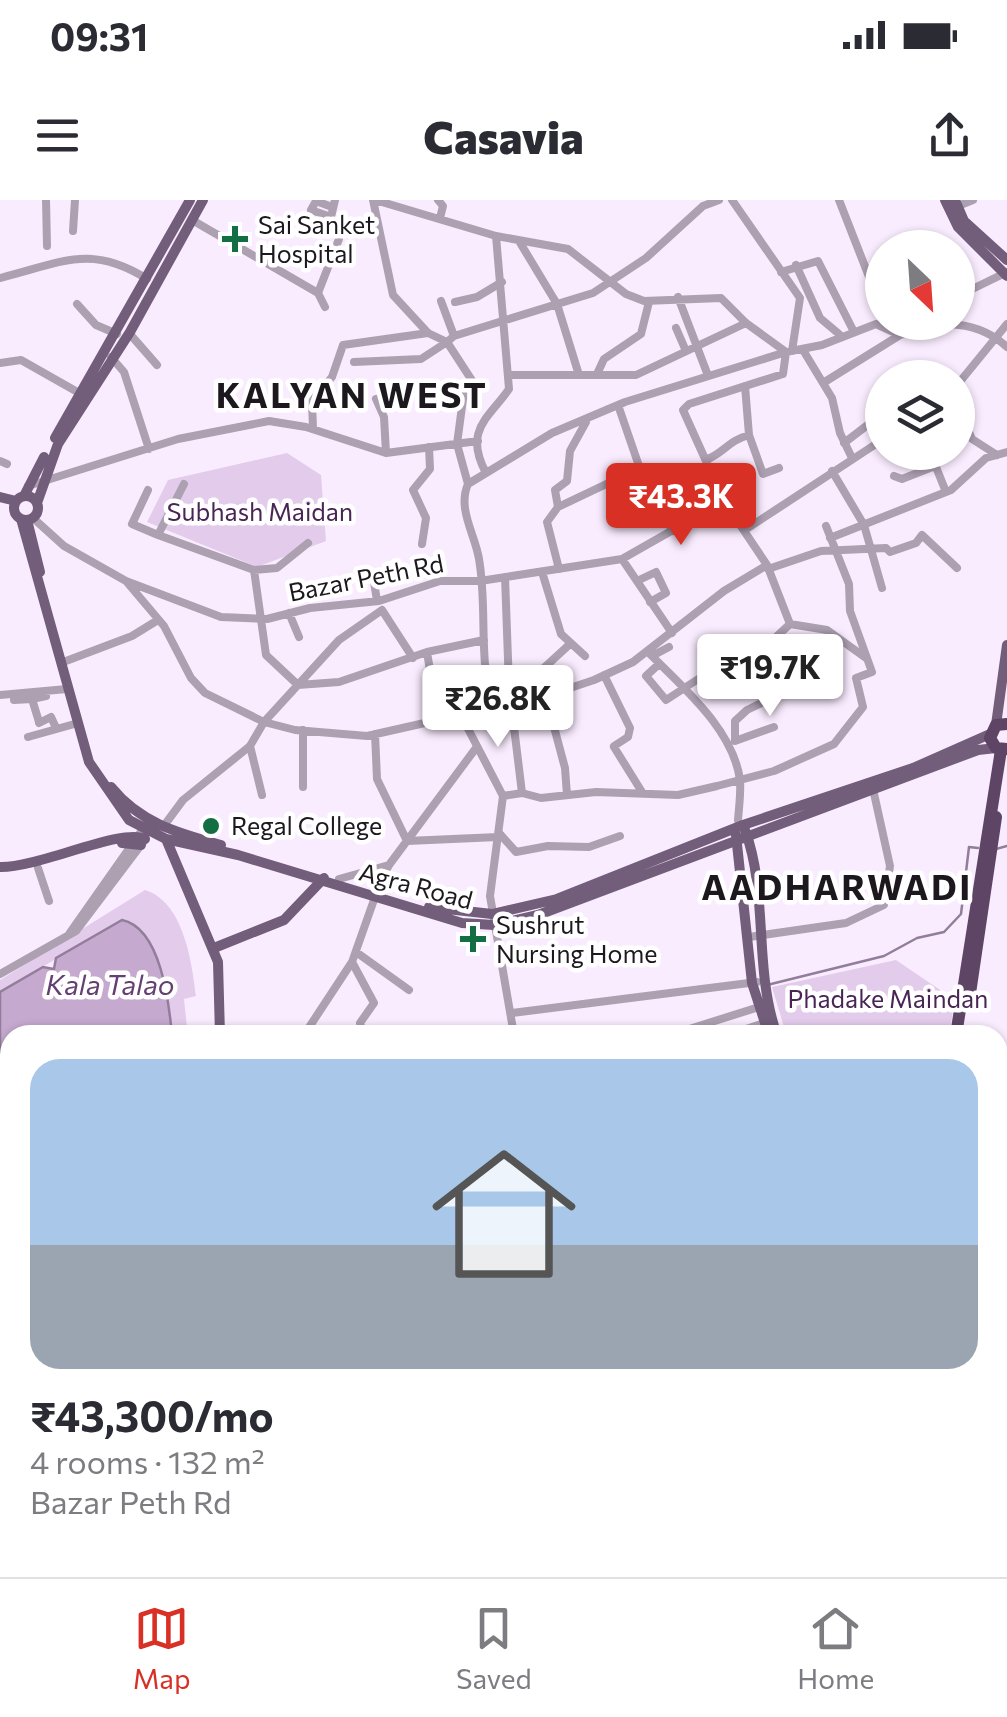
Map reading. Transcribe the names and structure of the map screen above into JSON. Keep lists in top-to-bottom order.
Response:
{
  "streets": {
    "main road": ["Agra Road"],
    "street": ["Bazar Peth Rd"]
  },
  "districts": ["KALYAN WEST", "AADHARWADI"],
  "water": ["Kala Talao"],
  "parks": ["Subhash Maidan", "Phadake Maindan"],
  "places": {
    "health": ["Sai Sanket Hospital", "Sushrut Nursing Home"],
    "other": ["Regal College"]
  },
  "north": "bottom right",
  "page": {
    "status": "09:31",
    "header": "Casavia",
    "price": ["₹43.3K", "₹19.7K", "₹26.8K"],
    "list": [
      {
        "name": "₹43,300/mo",
        "note": "4 rooms · 132 m² · Bazar Peth Rd"
      }
    ],
    "tabs": ["Map", "Saved", "Home"]
  }
}
